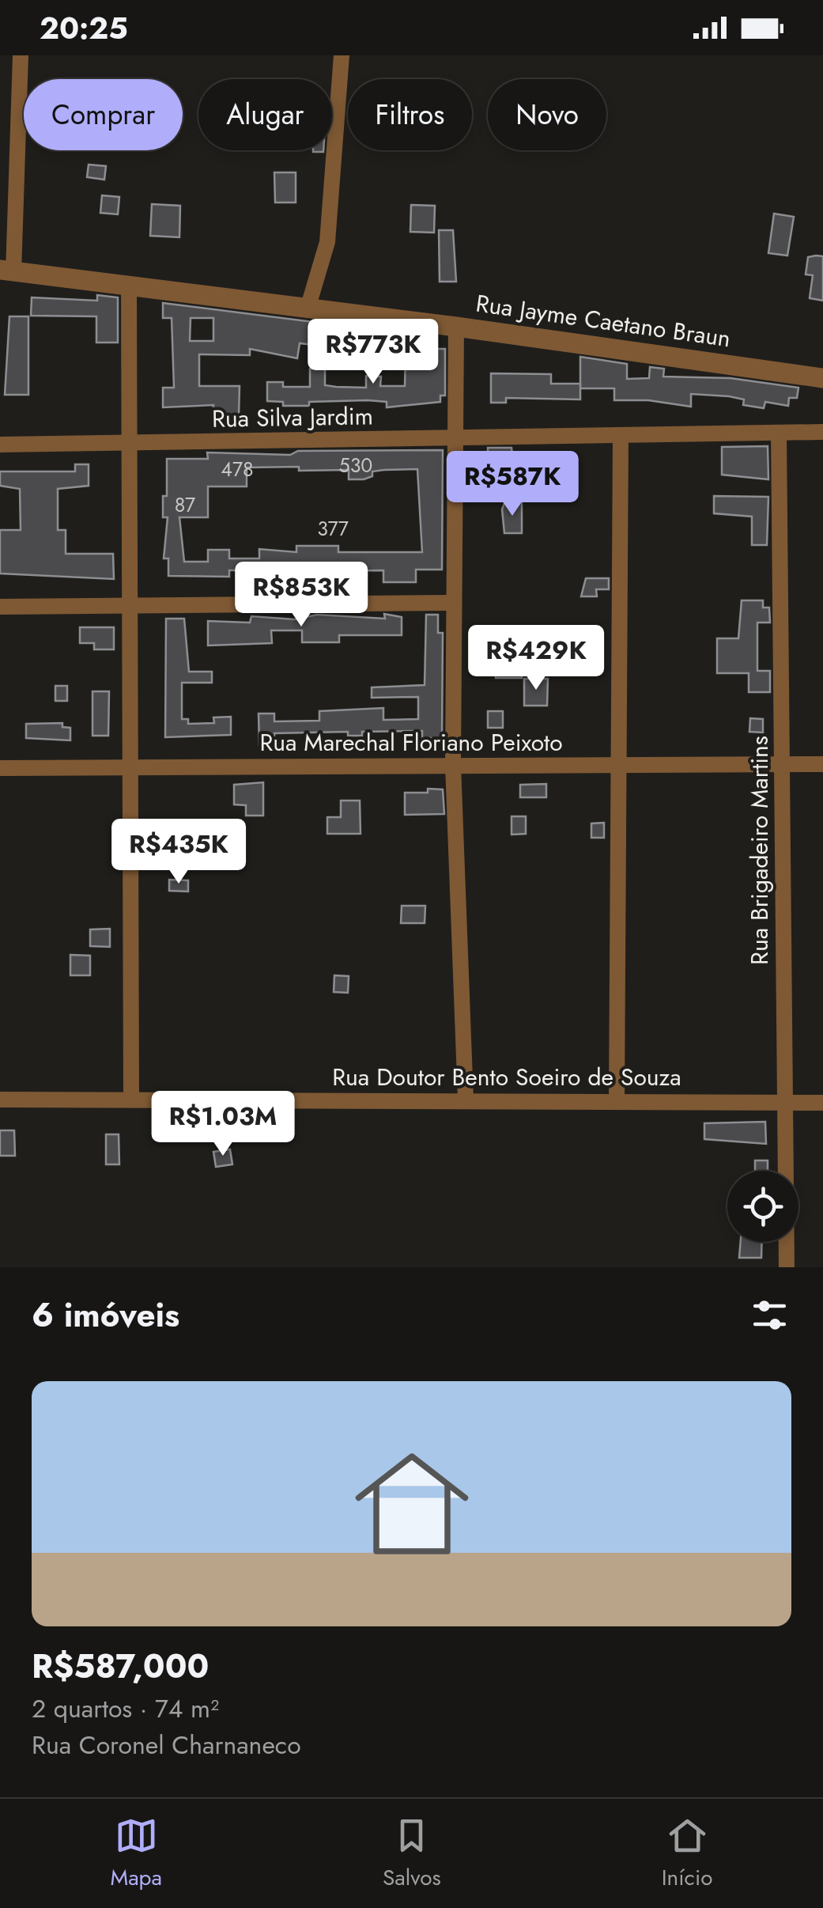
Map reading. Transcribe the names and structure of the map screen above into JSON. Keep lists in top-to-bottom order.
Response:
{
  "streets": {
    "street": [
      "Rua Jayme Caetano Braun",
      "Rua Silva Jardim",
      "Rua Marechal Floriano Peixoto",
      "Rua Brigadeiro Martins",
      "Rua Doutor Bento Soeiro de Souza"
    ]
  },
  "crossings": [
    ["Rua Silva Jardim", "Rua Brigadeiro Martins"],
    ["Rua Marechal Floriano Peixoto", "Rua Brigadeiro Martins"],
    ["Rua Brigadeiro Martins", "Rua Doutor Bento Soeiro de Souza"]
  ],
  "house_numbers": [
    "530",
    "478",
    "87",
    "377"
  ],
  "page": {
    "status": "20:25",
    "chip": [
      "Comprar",
      "Alugar",
      "Filtros",
      "Novo"
    ],
    "price": [
      "R$773K",
      "R$587K",
      "R$853K",
      "R$429K",
      "R$435K",
      "R$1.03M"
    ],
    "heading": "6 imóveis",
    "list": [
      {
        "name": "R$587,000",
        "note": "2 quartos · 74 m² · Rua Coronel Charnaneco"
      }
    ],
    "tabs": ["Mapa", "Salvos", "Início"]
  }
}
